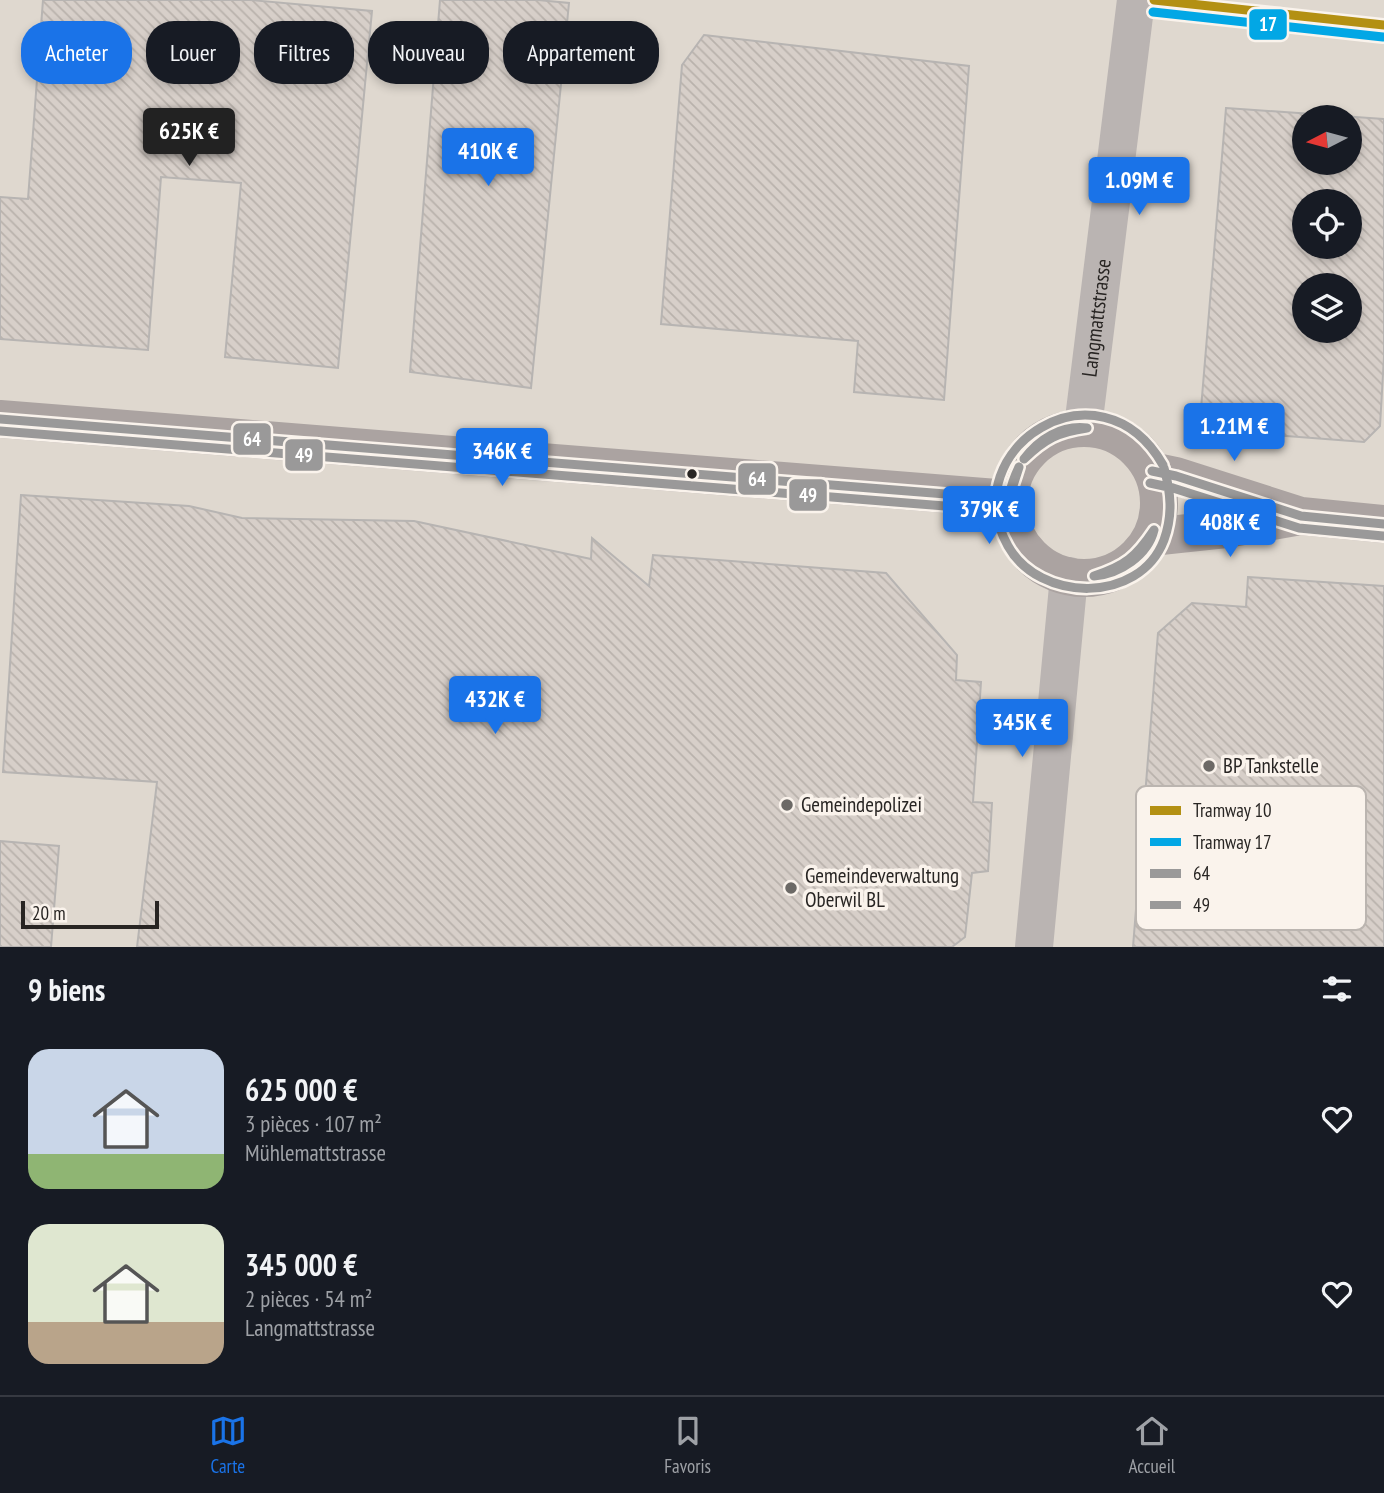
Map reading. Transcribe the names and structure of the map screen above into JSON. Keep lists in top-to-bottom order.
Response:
{
  "streets": {
    "street": ["Langmattstrasse"]
  },
  "places": ["BP Tankstelle", "Gemeindepolizei", "Gemeindeverwaltung Oberwil BL"],
  "lines": [
    "tram line 10",
    "tram line 17",
    "transit line 49",
    "transit line 64"
  ],
  "legend": [
    "Tramway 10",
    "Tramway 17",
    "64",
    "49"
  ],
  "scale_bar": "20 m",
  "north": "left",
  "page": {
    "chip": [
      "Acheter",
      "Louer",
      "Filtres",
      "Nouveau",
      "Appartement"
    ],
    "price": [
      "625K €",
      "410K €",
      "1.09M €",
      "1.21M €",
      "346K €",
      "379K €",
      "408K €",
      "432K €",
      "345K €"
    ],
    "scale": "20 m",
    "heading": "9 biens",
    "list": [
      {
        "name": "625 000 €",
        "note": "3 pièces · 107 m² · Mühlemattstrasse"
      },
      {
        "name": "345 000 €",
        "note": "2 pièces · 54 m² · Langmattstrasse"
      }
    ],
    "tabs": ["Carte", "Favoris", "Accueil"]
  }
}
